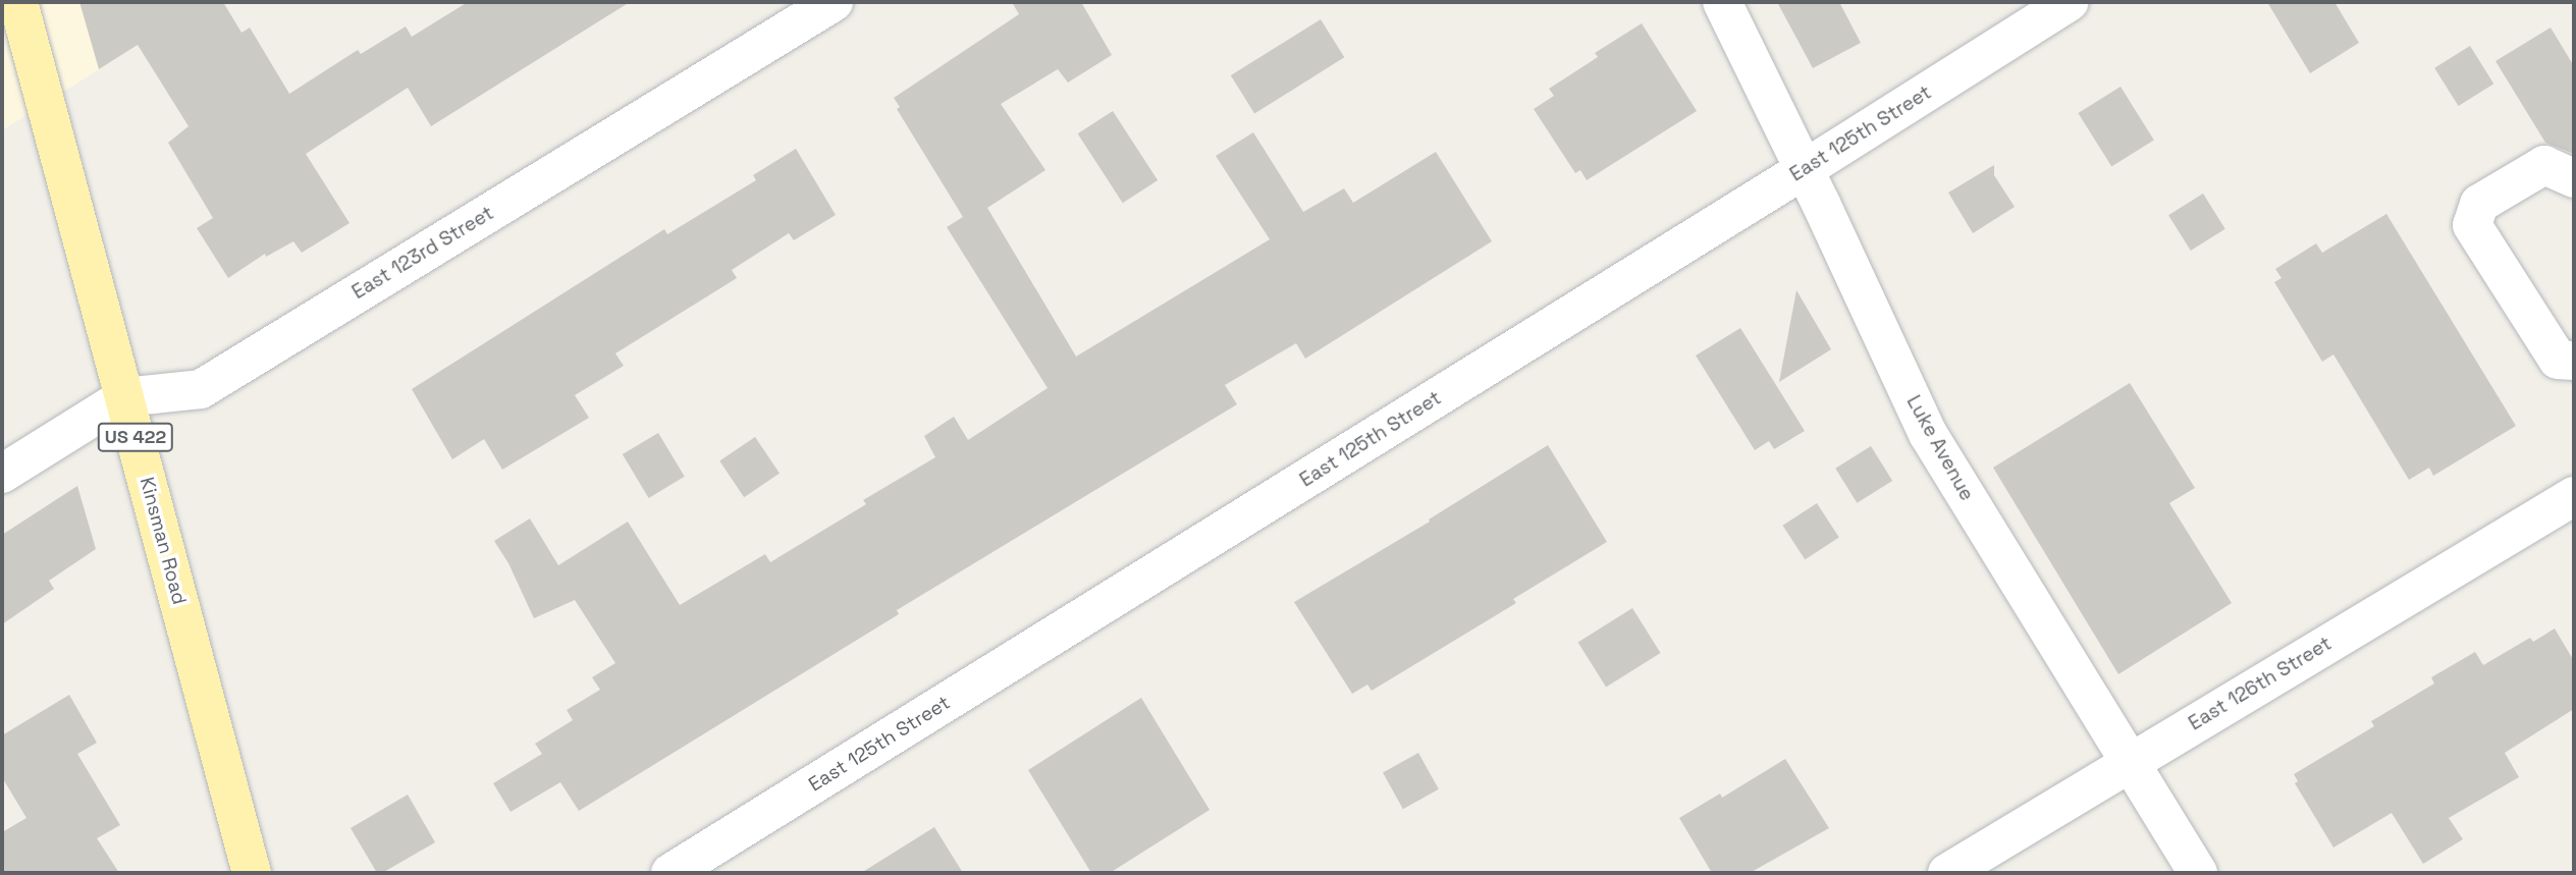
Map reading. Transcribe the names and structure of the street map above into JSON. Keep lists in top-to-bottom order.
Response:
{
  "streets": {
    "main road": ["US 422", "Kinsman Road"],
    "street": [
      "East 125th Street",
      "East 123rd Street",
      "Luke Avenue",
      "East 126th Street"
    ]
  },
  "crossings": [
    ["East 125th Street", "Luke Avenue"],
    ["East 123rd Street", "Kinsman Road"],
    ["Luke Avenue", "East 126th Street"]
  ]
}
